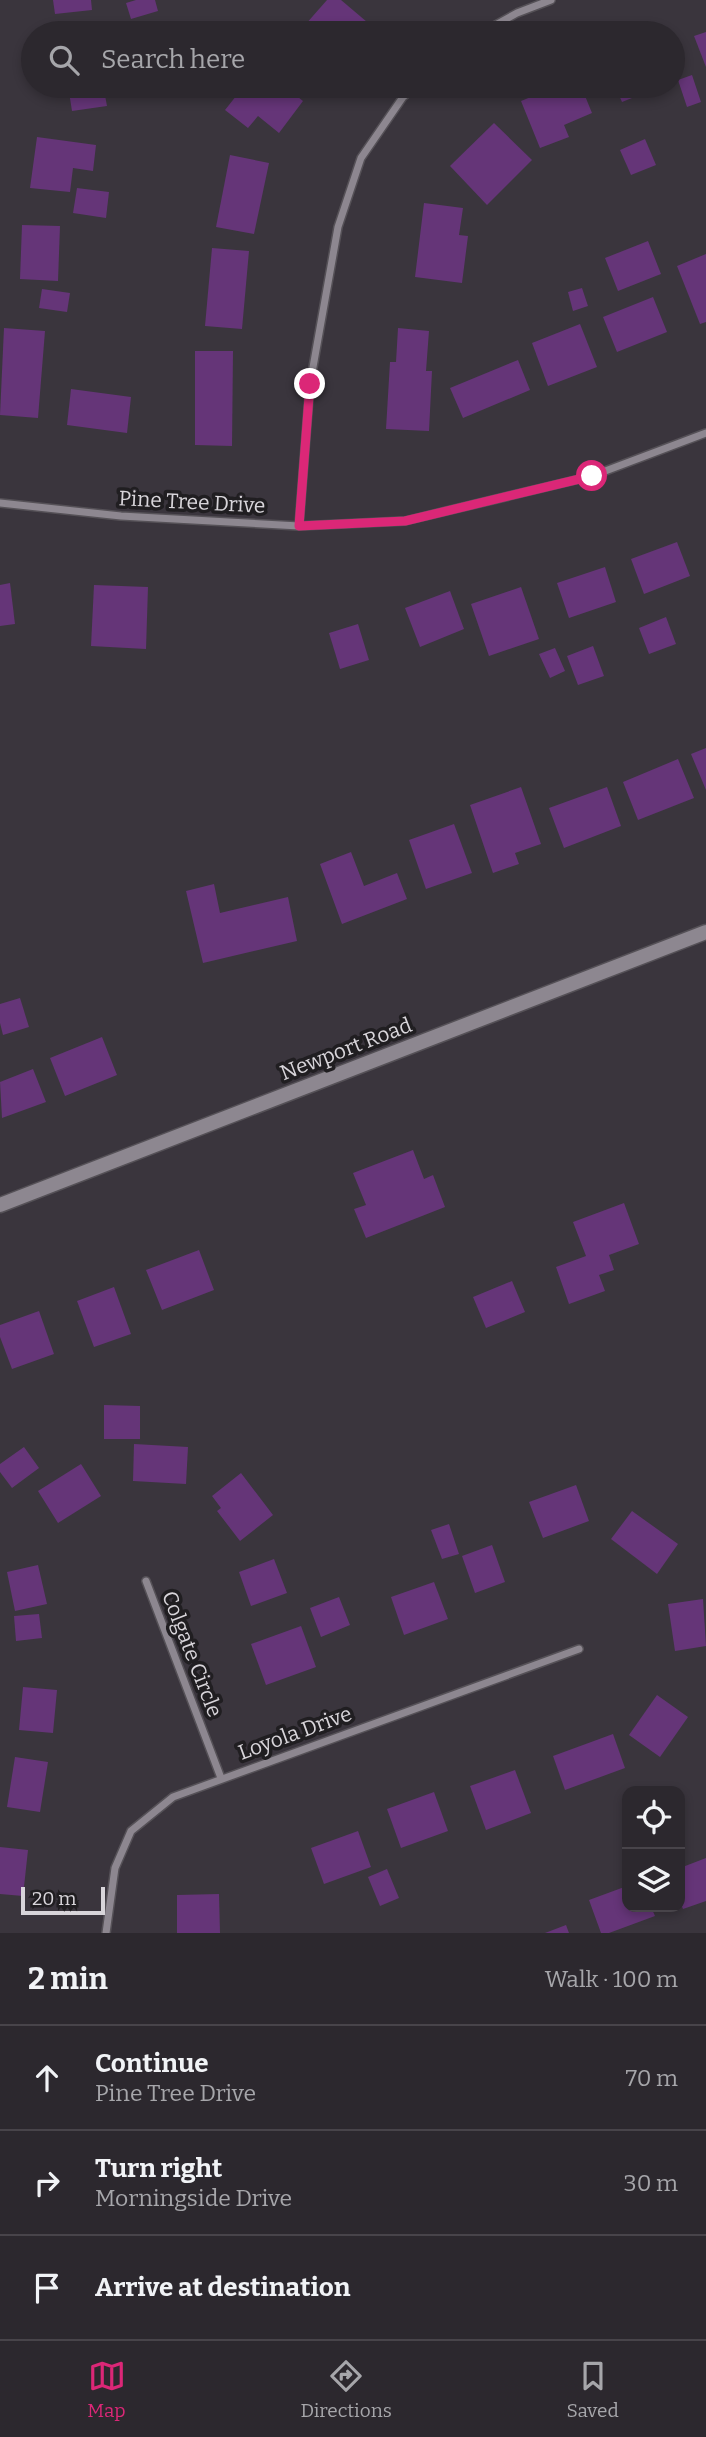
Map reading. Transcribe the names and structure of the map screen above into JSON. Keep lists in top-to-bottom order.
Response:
{
  "streets": {
    "street": [
      "Pine Tree Drive",
      "Newport Road",
      "Colgate Circle",
      "Loyola Drive"
    ]
  },
  "crossings": [
    ["Colgate Circle", "Loyola Drive"]
  ],
  "scale_bar": "20 m",
  "page": {
    "search": "Search here",
    "scale": "20 m",
    "heading": ["2 min", "Walk · 100 m"],
    "list": [
      ["Continue", "Pine Tree Drive", "70 m"],
      ["Turn right", "Morningside Drive", "30 m"],
      "Arrive at destination"
    ],
    "nav": ["Map", "Directions", "Saved"]
  }
}
